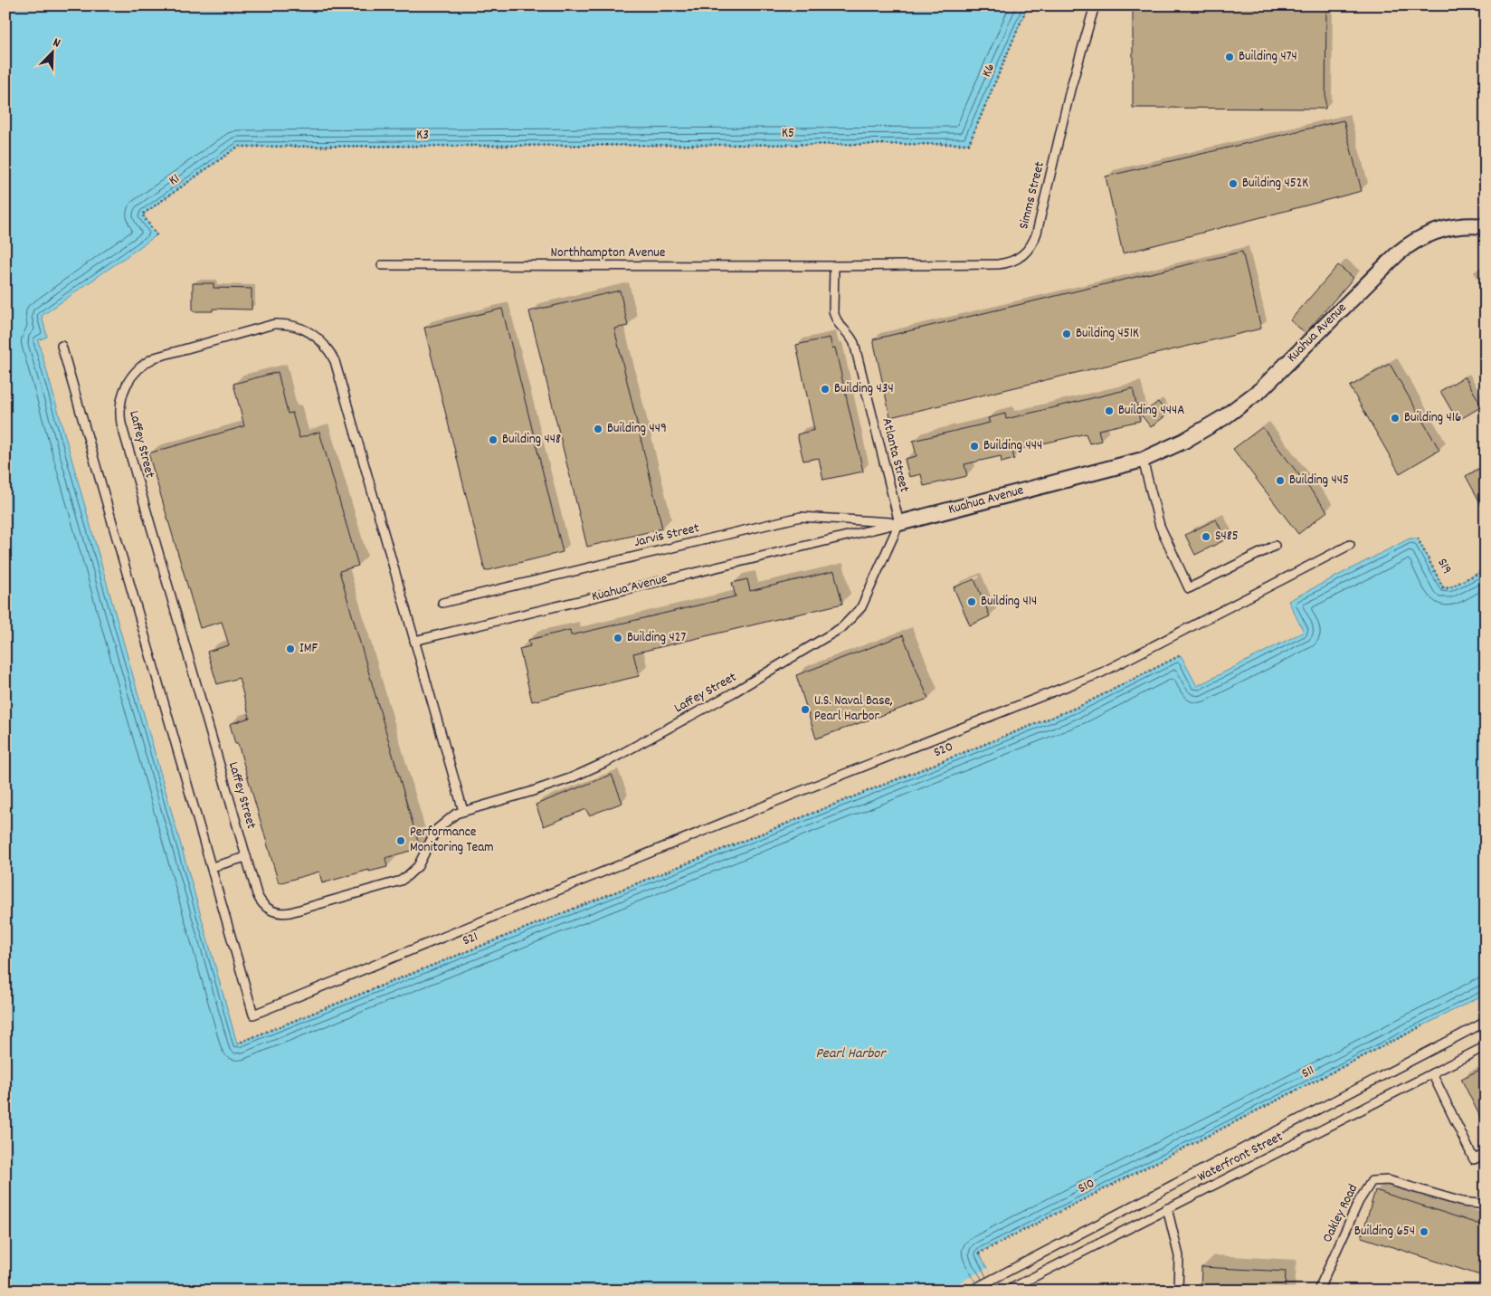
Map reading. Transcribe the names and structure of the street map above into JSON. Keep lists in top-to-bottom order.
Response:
{
  "streets": {
    "street": ["Kuahua Avenue"],
    "lane": [
      "Simms Street",
      "Northhampton Avenue",
      "Laffey Street",
      "Atlanta Street",
      "Jarvis Street",
      "Waterfront Street",
      "Oakley Road"
    ],
    "path": [
      "K6",
      "K5",
      "K3",
      "K1",
      "S19",
      "S20",
      "S21",
      "S11",
      "S10"
    ]
  },
  "crossings": [
    ["K6", "K5"],
    ["K5", "K3"],
    ["K3", "K1"],
    ["Simms Street", "Northhampton Avenue"],
    ["Simms Street", "Atlanta Street"],
    ["Northhampton Avenue", "Atlanta Street"],
    ["Kuahua Avenue", "Laffey Street"],
    ["Kuahua Avenue", "Atlanta Street"],
    ["Kuahua Avenue", "Jarvis Street"],
    ["Laffey Street", "Atlanta Street"],
    ["Laffey Street", "Jarvis Street"],
    ["Atlanta Street", "Jarvis Street"],
    ["S20", "S21"],
    ["S11", "S10"]
  ],
  "water": ["Pearl Harbor"],
  "places": [
    "Building 474",
    "Building 452K",
    "Building 451K",
    "Building 434",
    "Building 444A",
    "Building 416",
    "Building 449",
    "Building 448",
    "Building 444",
    "Building 445",
    "S485",
    "Building 414",
    "Building 427",
    "IMF",
    "U.S. Naval Base, Pearl Harbor",
    "Performance Monitoring Team",
    "Building 654"
  ],
  "north": "top right"
}
